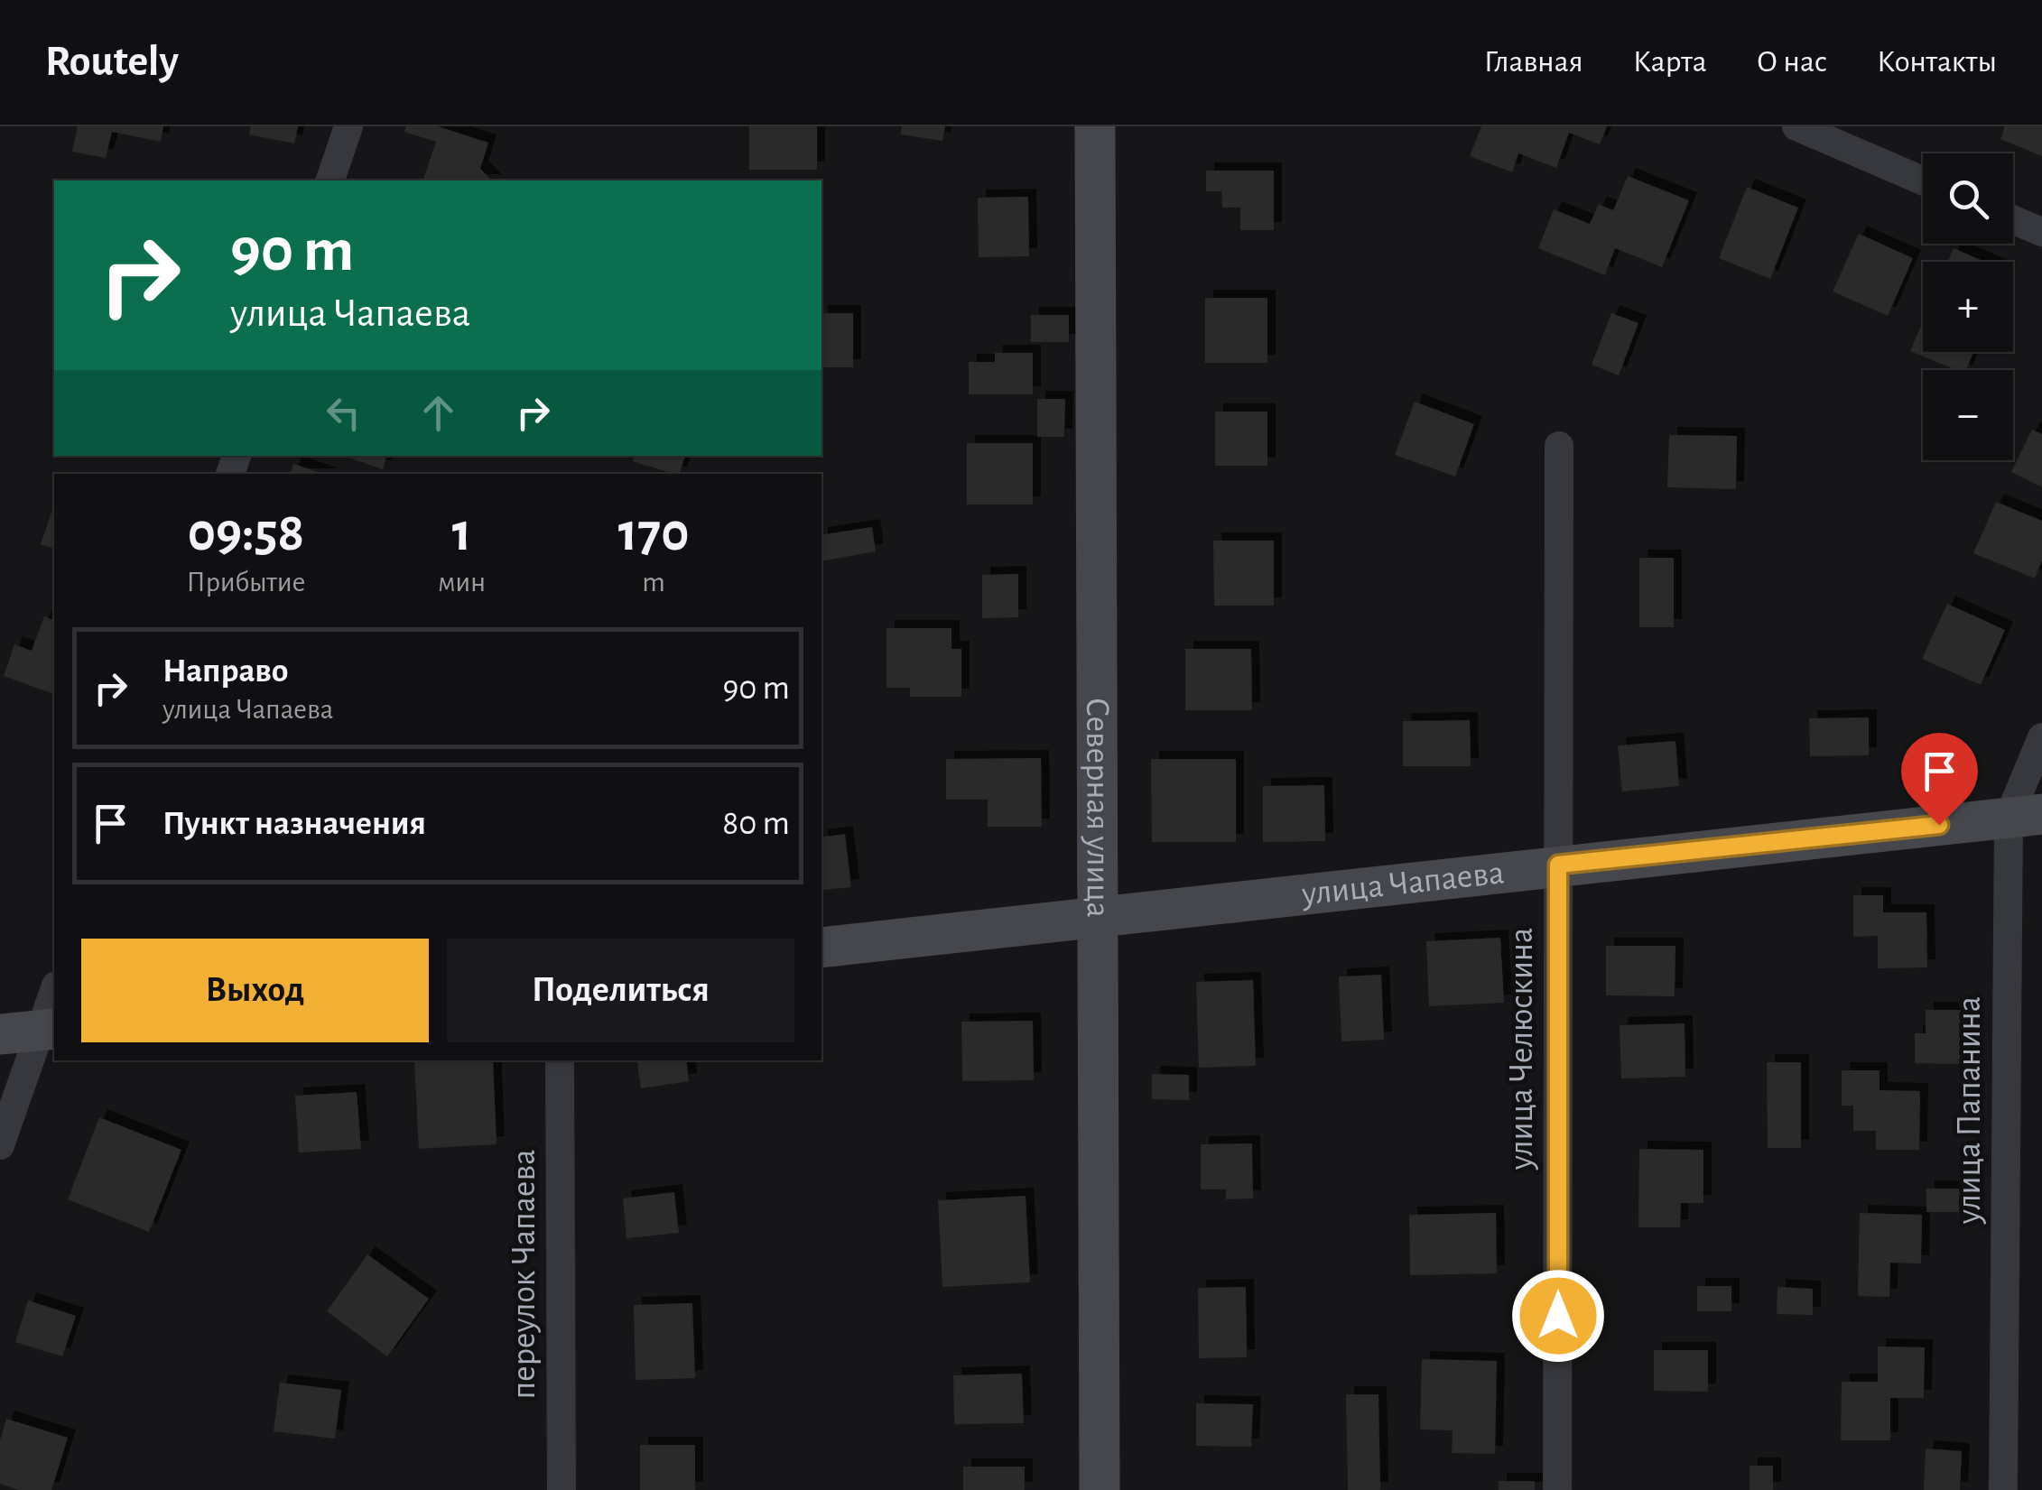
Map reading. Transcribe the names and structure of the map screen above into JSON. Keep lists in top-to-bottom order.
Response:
{
  "streets": {
    "street": [
      "Северная улица",
      "улица Чапаева",
      "улица Челюскина",
      "улица Папанина",
      "переулок Чапаева"
    ]
  },
  "crossings": [
    ["Северная улица", "улица Чапаева"],
    ["улица Чапаева", "улица Челюскина"],
    ["улица Чапаева", "улица Папанина"]
  ],
  "page": {
    "header": "Routely",
    "nav": [
      "Главная",
      "Карта",
      "О нас",
      "Контакты"
    ],
    "map_buttons": ["+", "−"],
    "turn": ["90 m", "улица Чапаева"],
    "eta": [
      "09:58",
      "Прибытие",
      "1",
      "мин",
      "170",
      "m"
    ],
    "list": [
      {
        "name": "Направо",
        "note": "улица Чапаева",
        "value": "90 m"
      },
      {
        "name": "Пункт назначения",
        "value": "80 m"
      }
    ],
    "buttons": ["Выход", "Поделиться"]
  }
}
